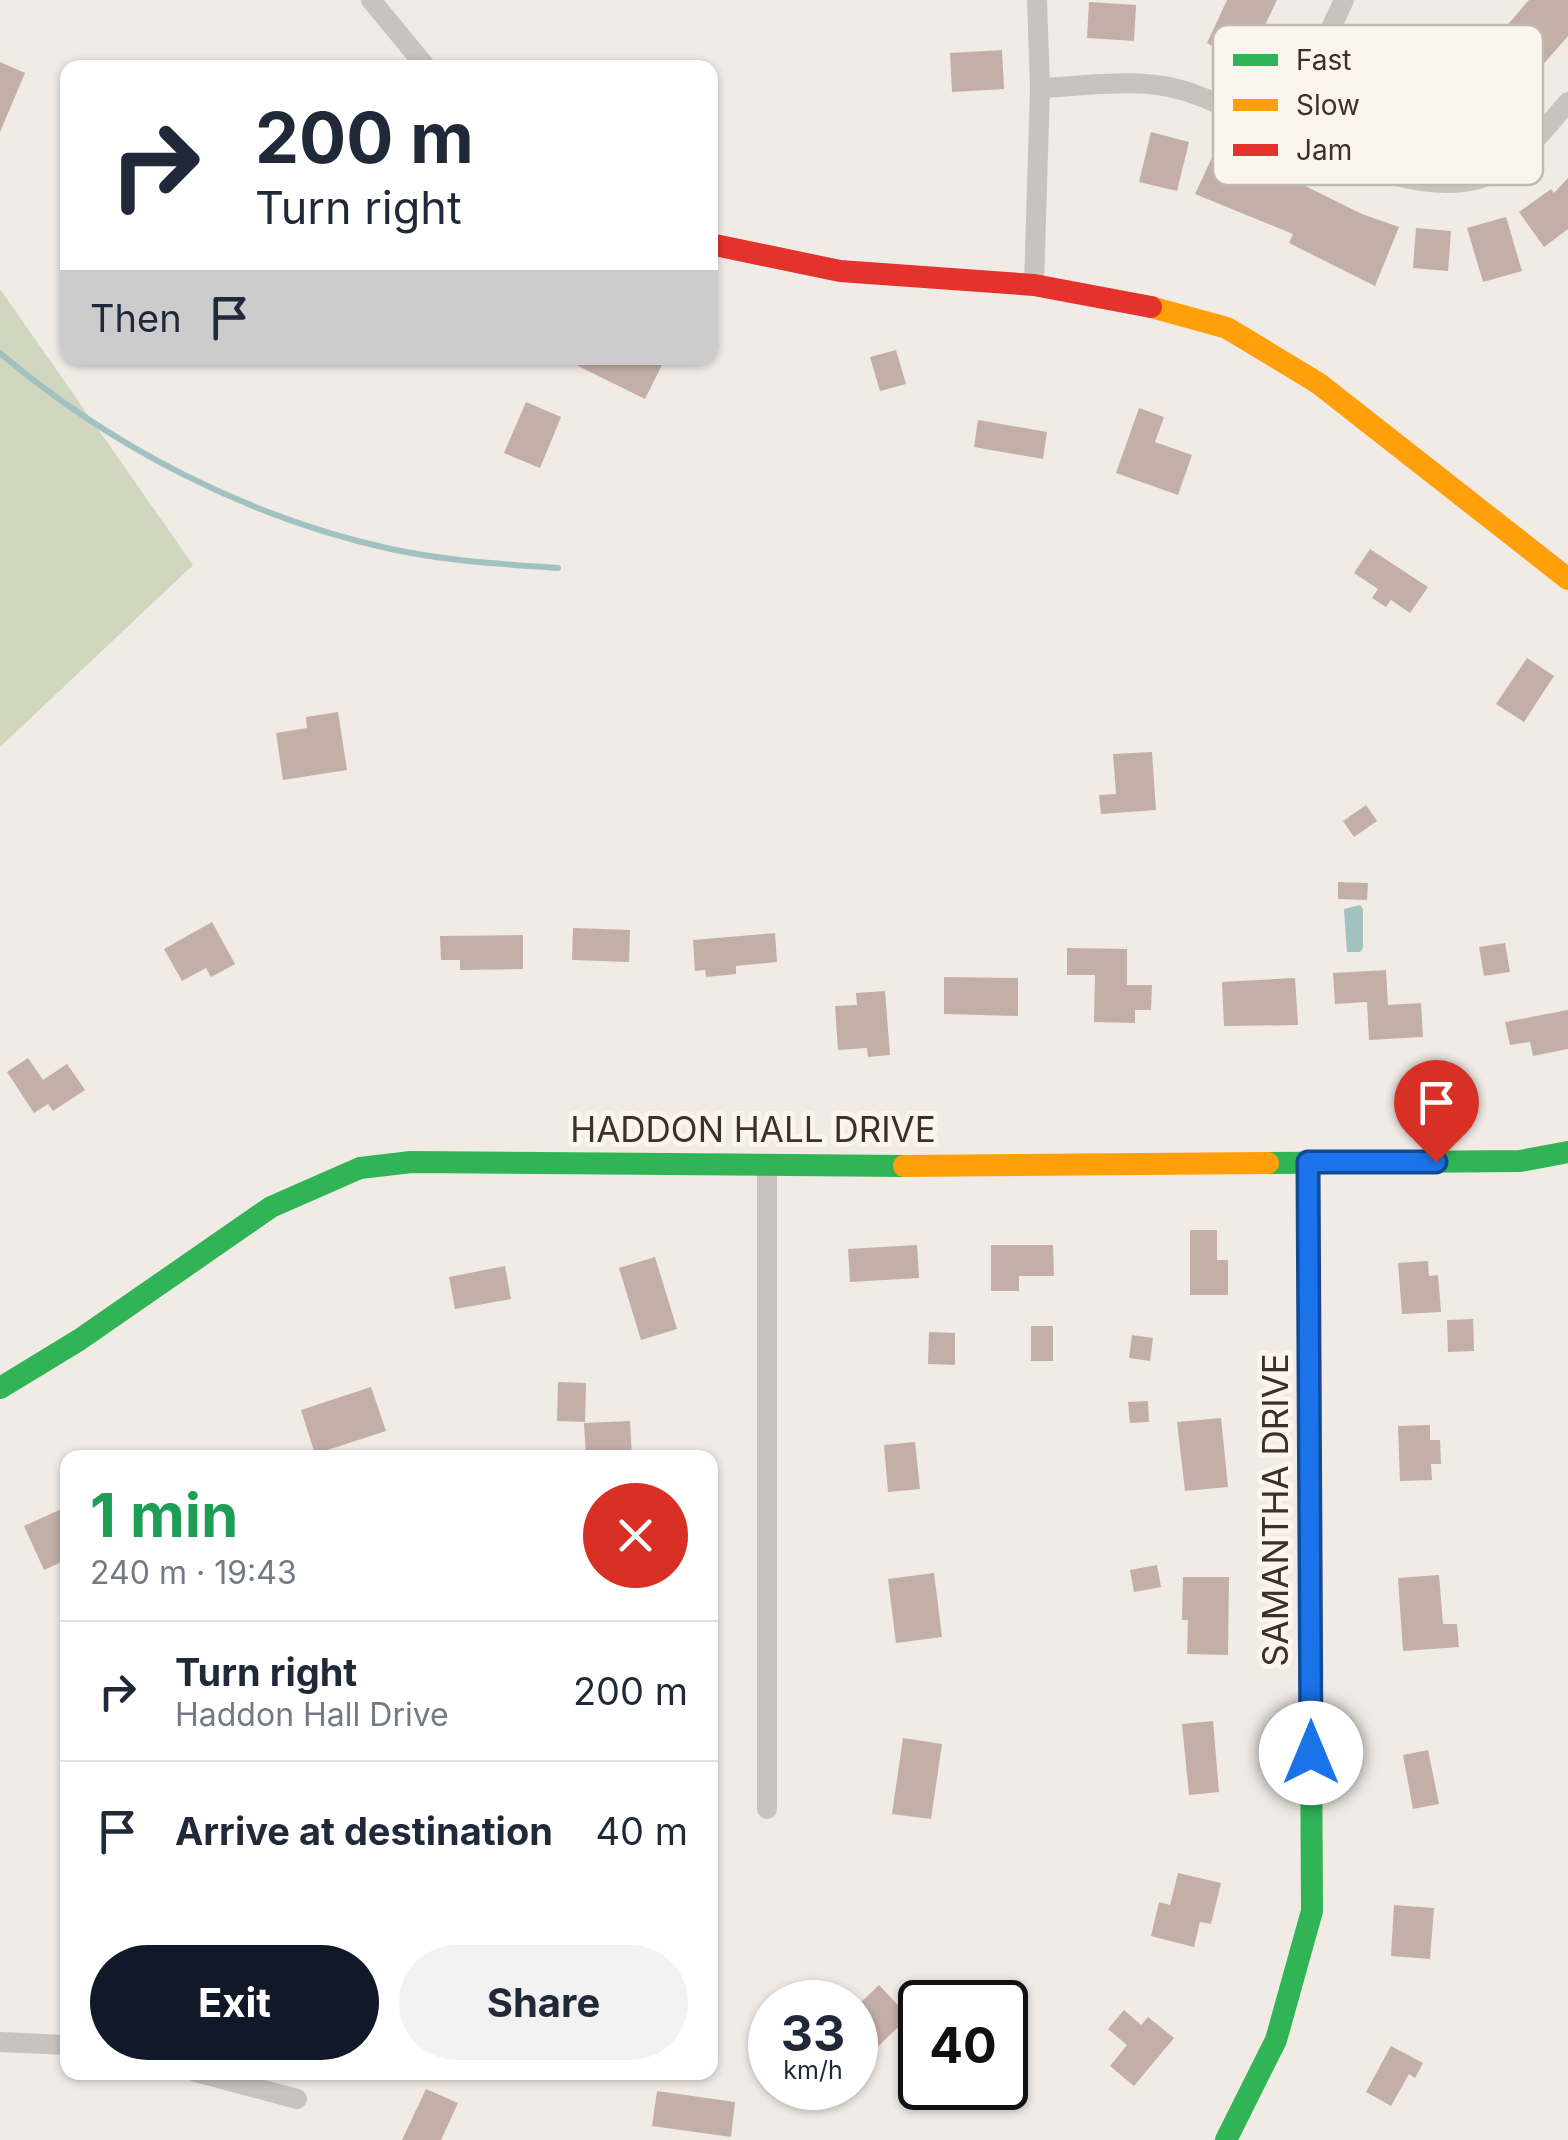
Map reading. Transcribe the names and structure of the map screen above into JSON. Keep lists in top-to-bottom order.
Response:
{
  "streets": {
    "street": ["HADDON HALL DRIVE", "SAMANTHA DRIVE"]
  },
  "crossings": [
    ["HADDON HALL DRIVE", "SAMANTHA DRIVE"]
  ],
  "legend": ["Fast", "Slow", "Jam"],
  "page": {
    "turn": ["200 m", "Turn right"],
    "then": "Then",
    "heading": ["1 min", "240 m · 19:43"],
    "list": [
      {
        "name": "Turn right",
        "note": "Haddon Hall Drive",
        "value": "200 m"
      },
      {
        "name": "Arrive at destination",
        "value": "40 m"
      }
    ],
    "buttons": ["Exit", "Share"],
    "speed": "33 km/h",
    "limit": "40"
  }
}
